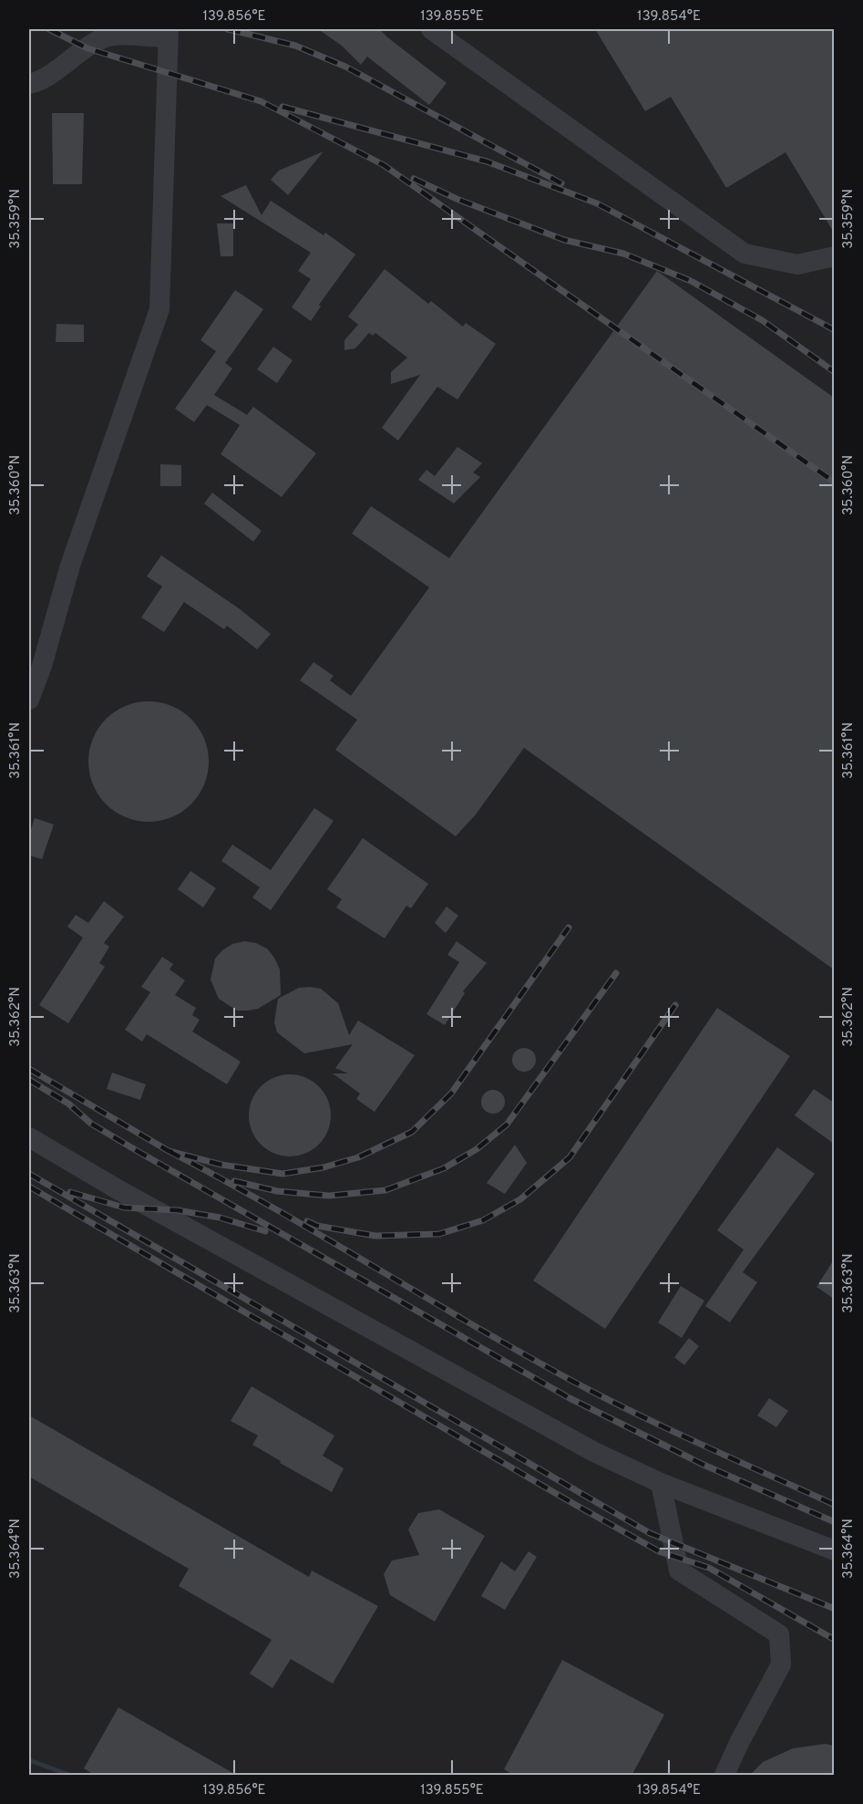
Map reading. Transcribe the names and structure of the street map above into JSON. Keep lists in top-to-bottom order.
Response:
{
  "coordinates": [
    "139.856°E",
    "139.855°E",
    "139.854°E",
    "35.359°N",
    "35.360°N",
    "35.361°N",
    "35.362°N",
    "35.363°N",
    "35.364°N"
  ]
}
